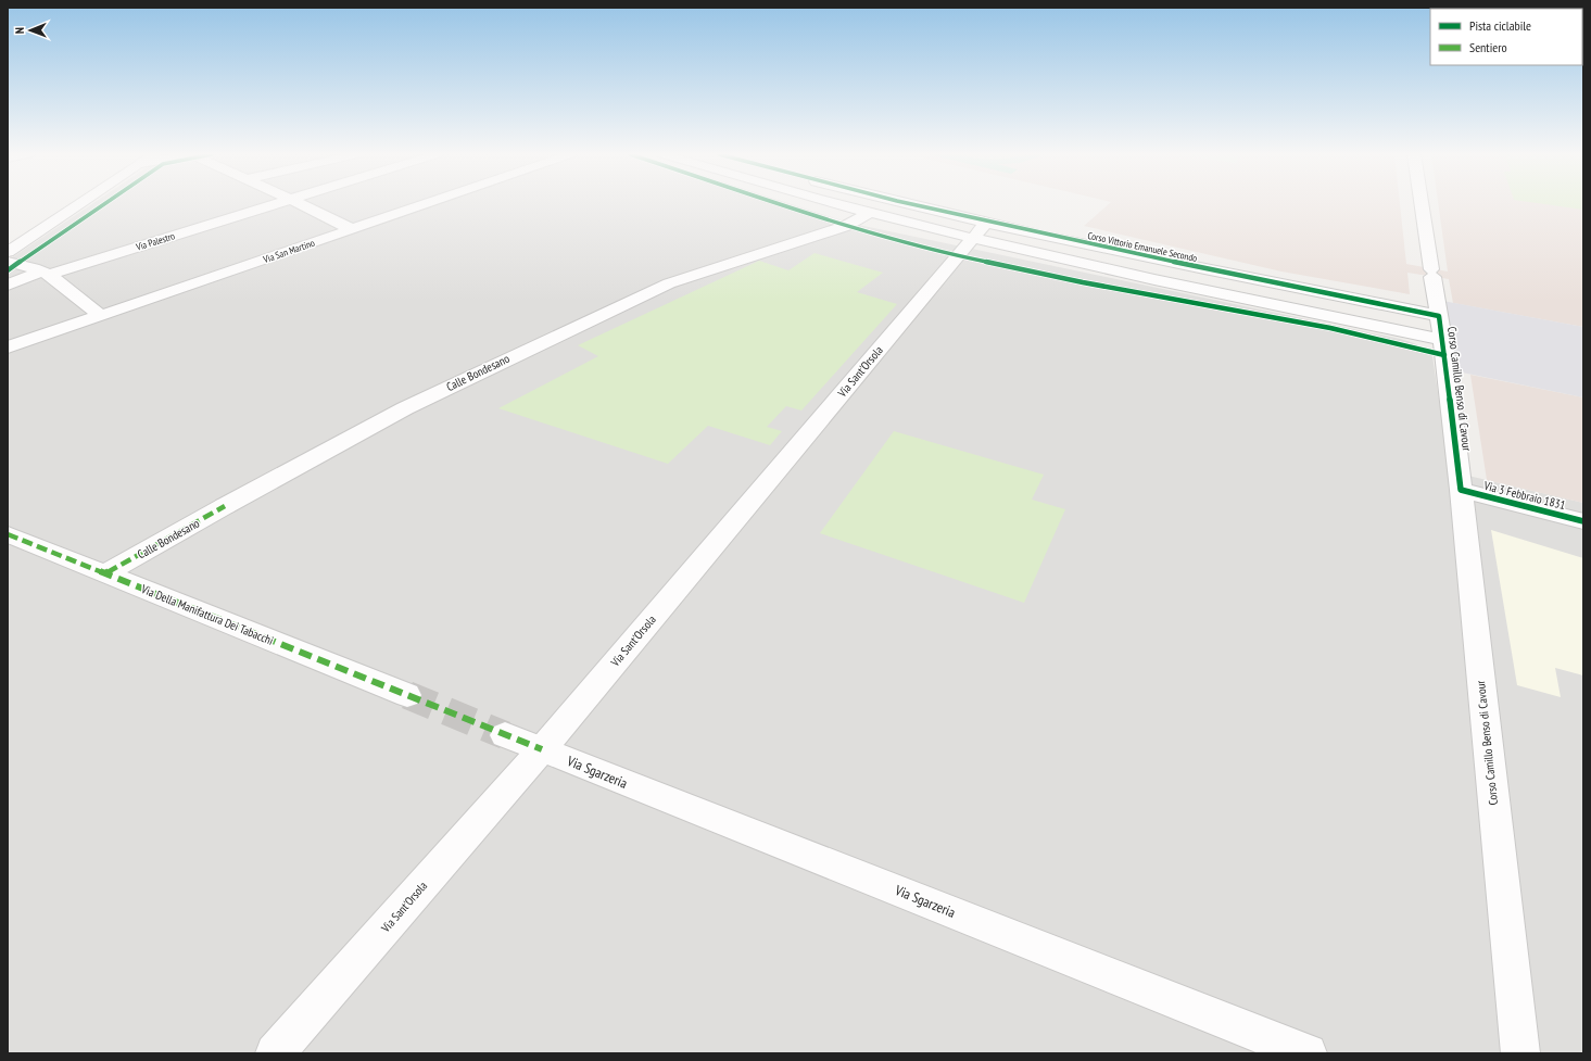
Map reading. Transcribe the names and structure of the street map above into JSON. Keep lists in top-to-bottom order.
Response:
{
  "streets": {
    "street": [
      "Via Palestro",
      "Corso Vittorio Emanuele Secondo",
      "Via San Martino",
      "Via Sant'Orsola",
      "Calle Bondesano",
      "Corso Camillo Benso di Cavour",
      "Via 3 Febbraio 1831",
      "Via Della Manifattura Dei Tabacchi",
      "Via Sgarzeria"
    ]
  },
  "crossings": [
    ["Corso Vittorio Emanuele Secondo", "Via Sant'Orsola"],
    ["Corso Vittorio Emanuele Secondo", "Calle Bondesano"],
    ["Corso Vittorio Emanuele Secondo", "Corso Camillo Benso di Cavour"],
    ["Via Sant'Orsola", "Via Sgarzeria"],
    ["Calle Bondesano", "Via Della Manifattura Dei Tabacchi"],
    ["Corso Camillo Benso di Cavour", "Via 3 Febbraio 1831"]
  ],
  "legend": ["Pista ciclabile", "Sentiero"],
  "north": "left"
}
